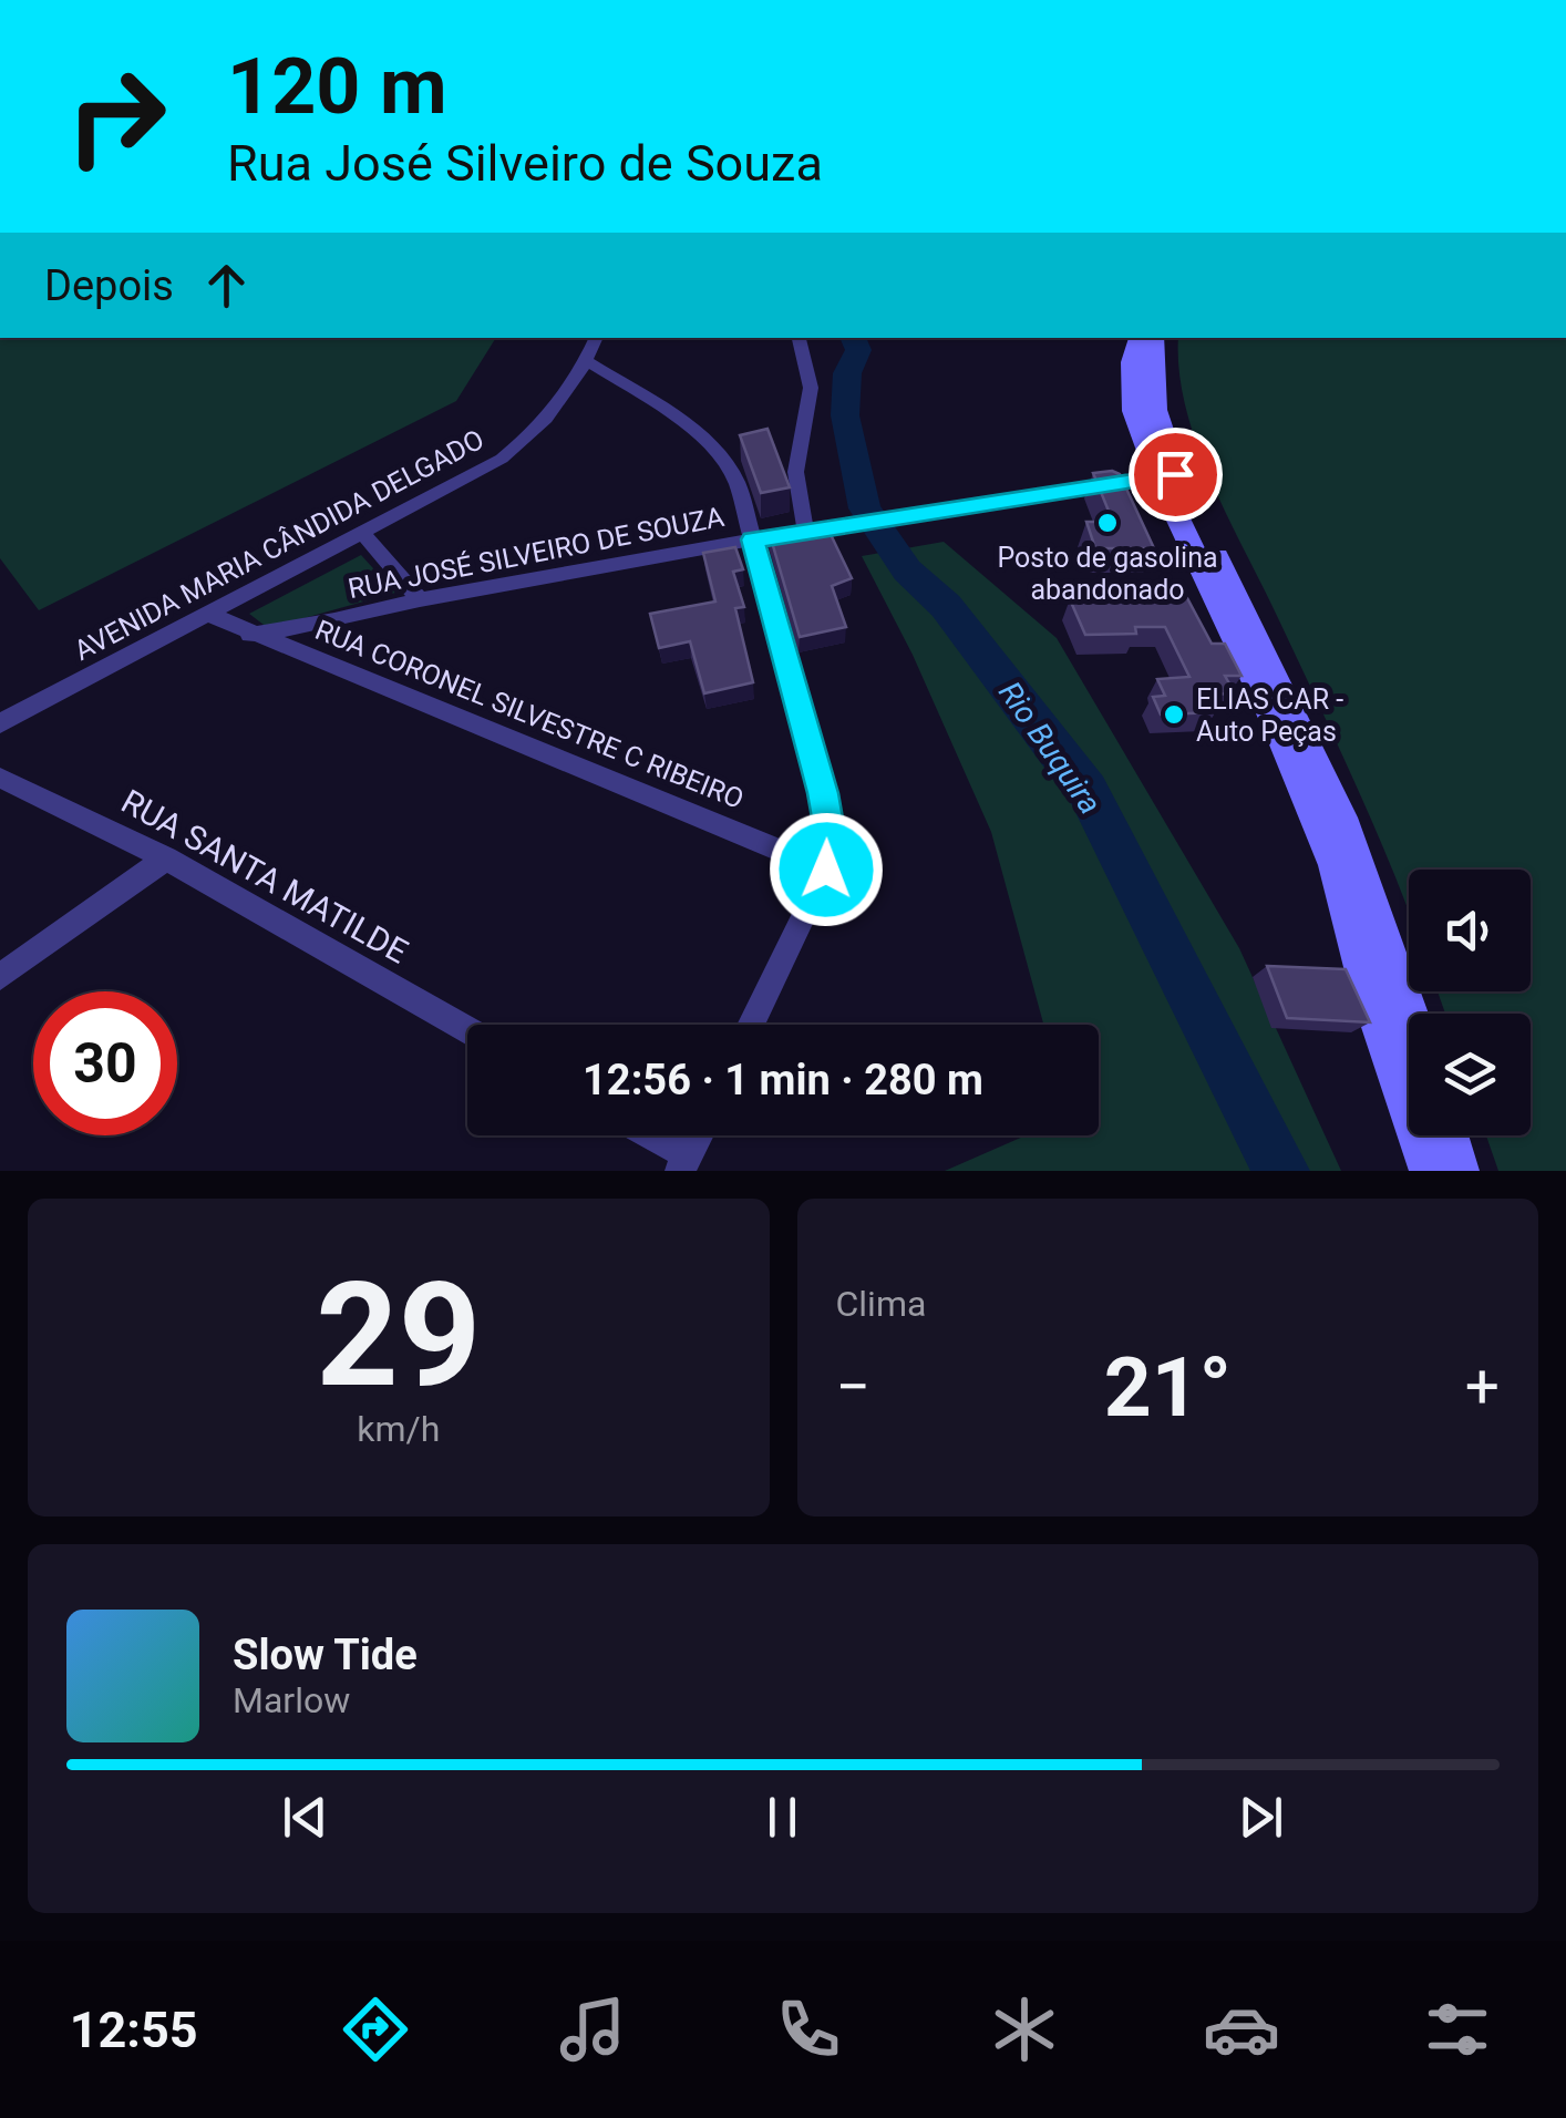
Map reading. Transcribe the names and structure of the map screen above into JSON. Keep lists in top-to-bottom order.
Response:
{
  "streets": {
    "street": [
      "AVENIDA MARIA CÂNDIDA DELGADO",
      "RUA JOSÉ SILVEIRO DE SOUZA",
      "RUA CORONEL SILVESTRE C RIBEIRO",
      "RUA SANTA MATILDE"
    ]
  },
  "crossings": [
    ["AVENIDA MARIA CÂNDIDA DELGADO", "RUA CORONEL SILVESTRE C RIBEIRO"],
    ["RUA JOSÉ SILVEIRO DE SOUZA", "RUA CORONEL SILVESTRE C RIBEIRO"]
  ],
  "water": ["Rio Buquira"],
  "places": ["Posto de gasolina abandonado", "ELIAS CAR - Auto Peças"],
  "page": {
    "turn": ["120 m", "Rua José Silveiro de Souza"],
    "then": "Depois",
    "limit": "30",
    "trip": "12:56 · 1 min · 280 m",
    "tile": [
      ["29", "km/h"],
      "Clima"
    ],
    "heat": ["−", "21°", "+"],
    "song": ["Slow Tide", "Marlow"],
    "tabs": "12:55"
  }
}
